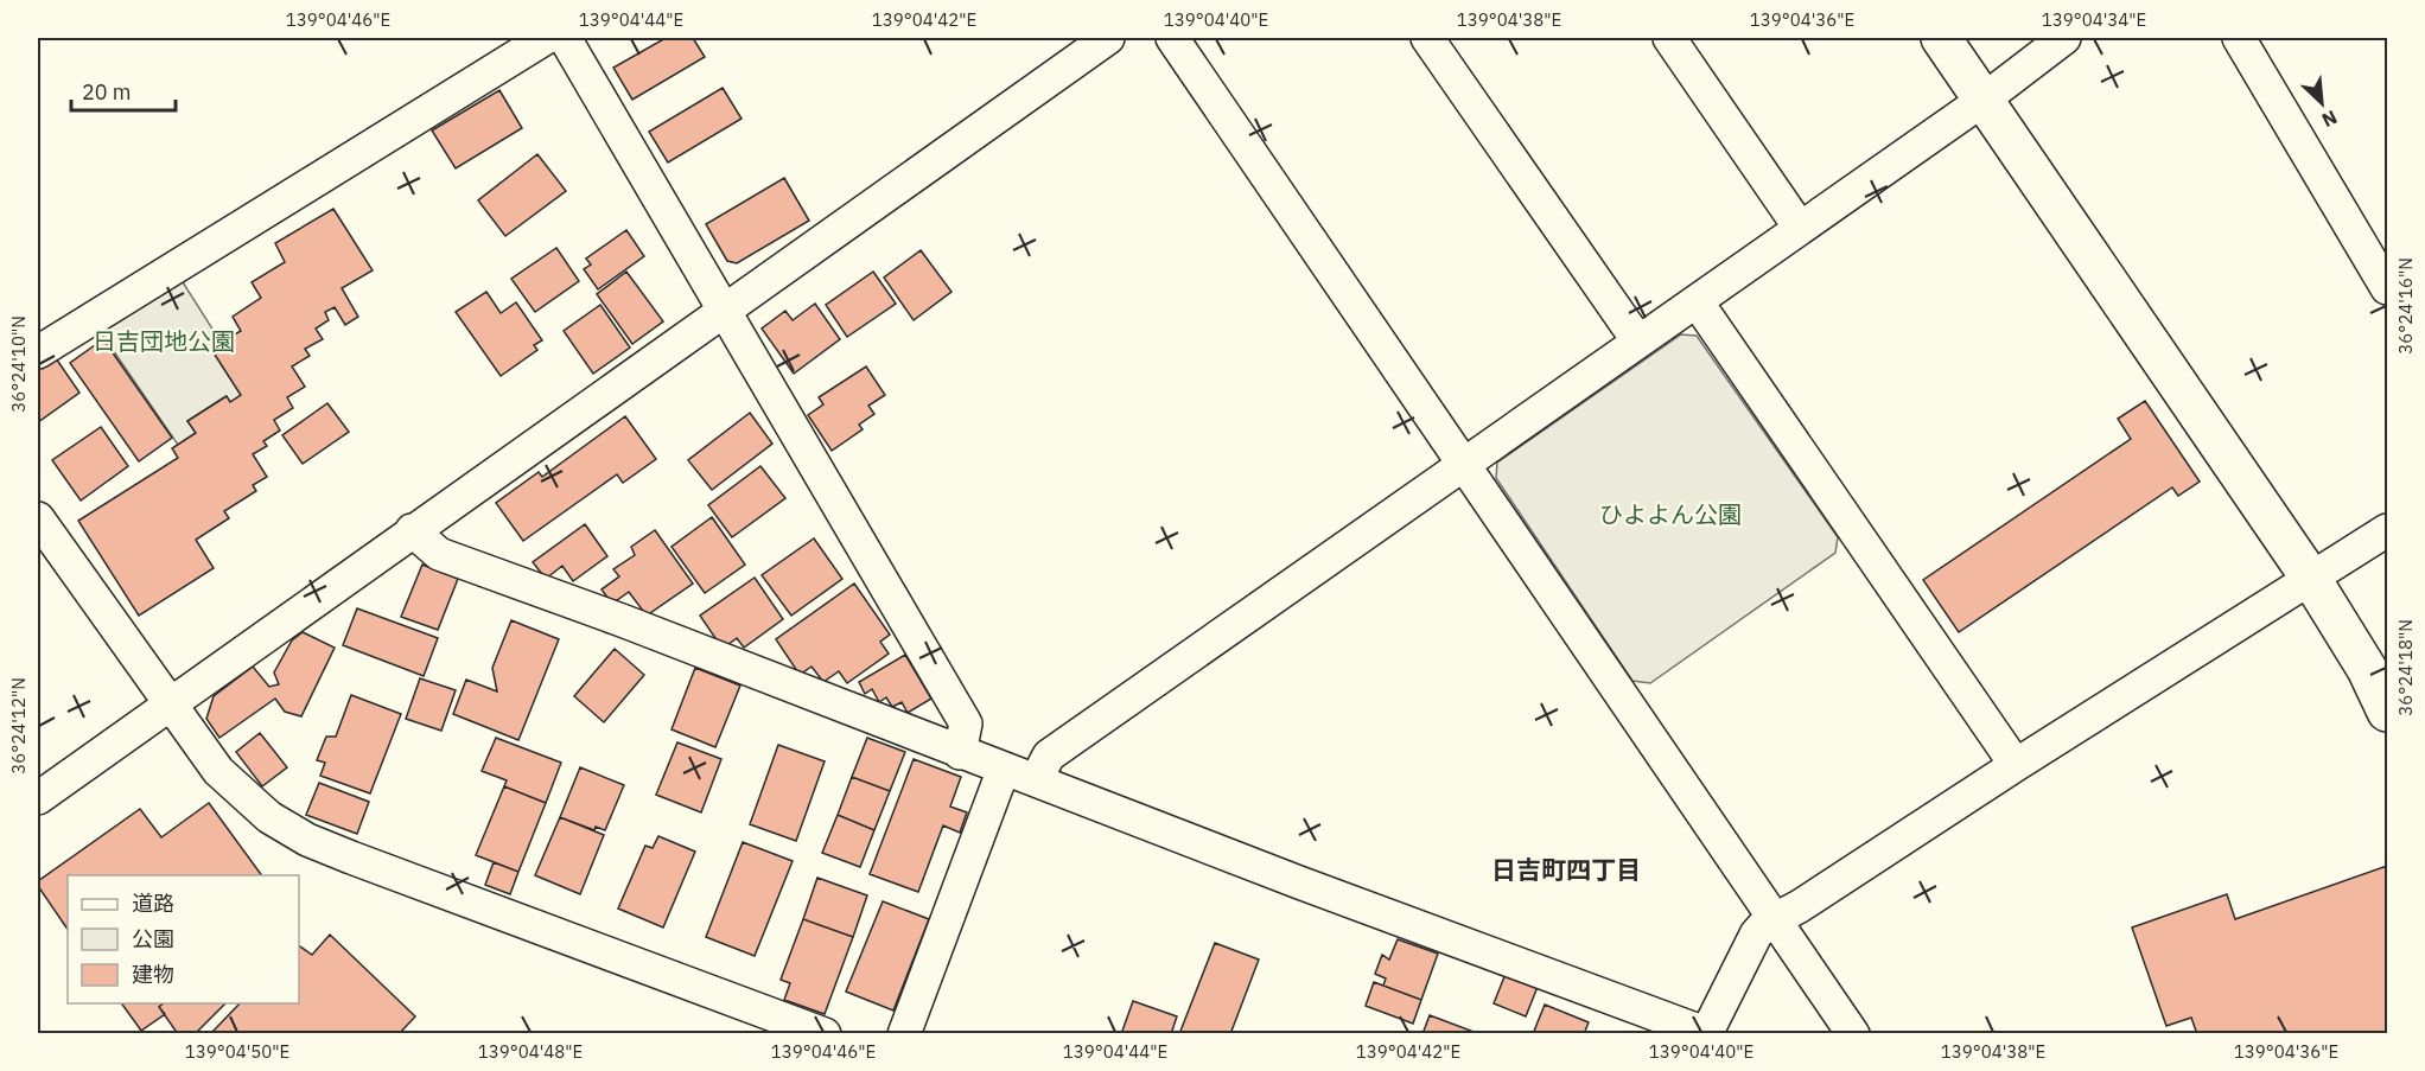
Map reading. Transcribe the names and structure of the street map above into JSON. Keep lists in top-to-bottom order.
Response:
{
  "districts": ["日吉町四丁目"],
  "parks": ["日吉団地公園", "ひよよん公園"],
  "legend": ["道路", "公園", "建物"],
  "scale_bar": "20 m",
  "north": "bottom right",
  "coordinates": [
    "139°04'46\"E",
    "139°04'44\"E",
    "139°04'42\"E",
    "139°04'40\"E",
    "139°04'38\"E",
    "139°04'36\"E",
    "139°04'34\"E",
    "36°24'16\"N",
    "36°24'10\"N",
    "36°24'18\"N",
    "36°24'12\"N",
    "139°04'50\"E",
    "139°04'48\"E"
  ]
}
